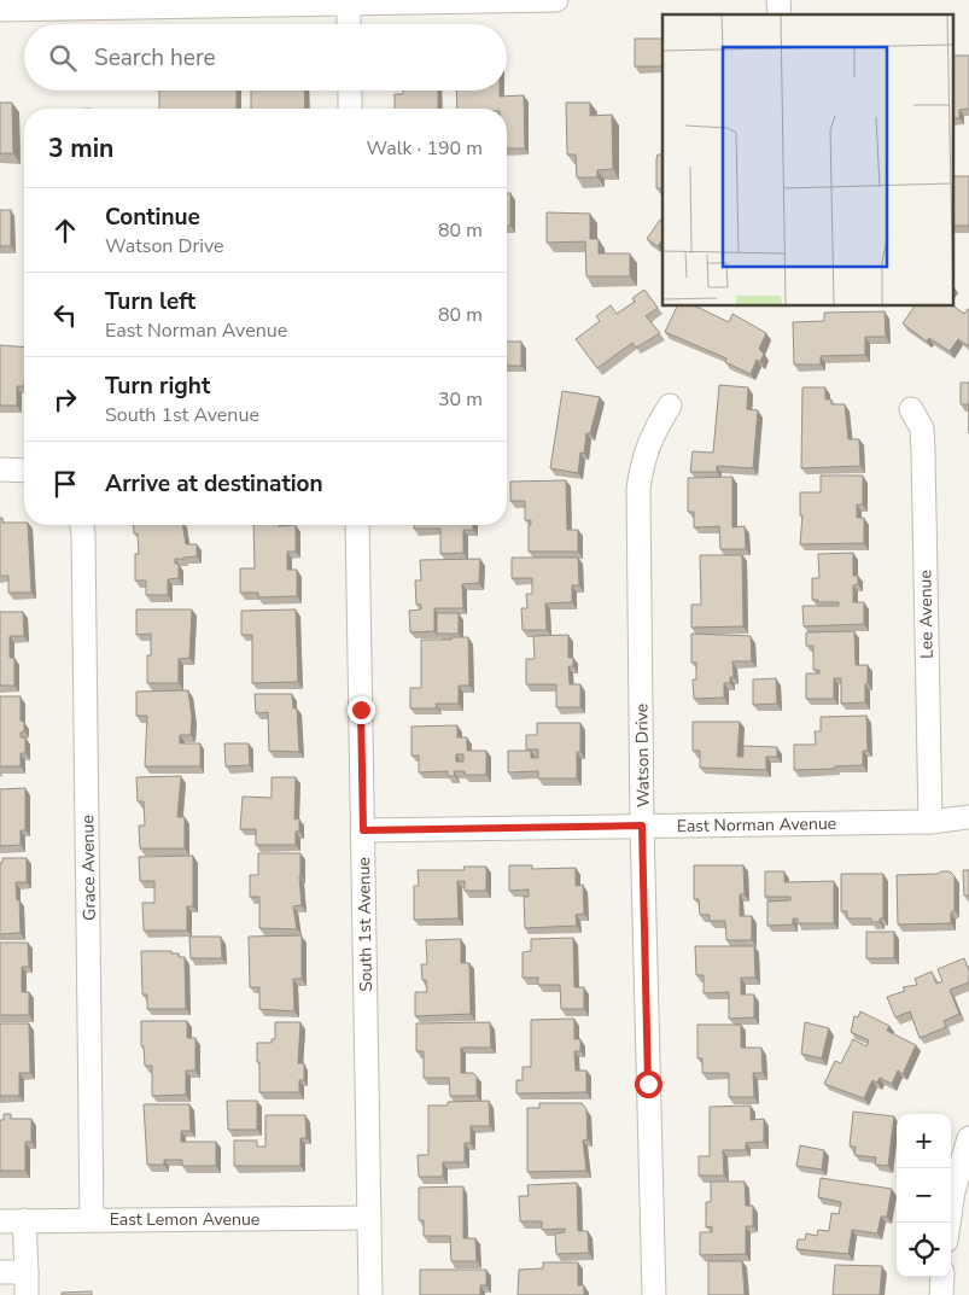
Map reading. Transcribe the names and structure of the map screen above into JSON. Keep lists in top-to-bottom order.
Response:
{
  "streets": {
    "street": [
      "Lee Avenue",
      "Watson Drive",
      "East Norman Avenue",
      "Grace Avenue",
      "South 1st Avenue",
      "East Lemon Avenue"
    ]
  },
  "crossings": [
    ["Lee Avenue", "East Norman Avenue"],
    ["Watson Drive", "East Norman Avenue"],
    ["East Norman Avenue", "South 1st Avenue"],
    ["Grace Avenue", "East Lemon Avenue"],
    ["South 1st Avenue", "East Lemon Avenue"]
  ],
  "page": {
    "search": "Search here",
    "heading": ["3 min", "Walk · 190 m"],
    "list": [
      ["Continue", "Watson Drive", "80 m"],
      ["Turn left", "East Norman Avenue", "80 m"],
      ["Turn right", "South 1st Avenue", "30 m"],
      "Arrive at destination"
    ],
    "map_buttons": ["+", "−"]
  }
}
